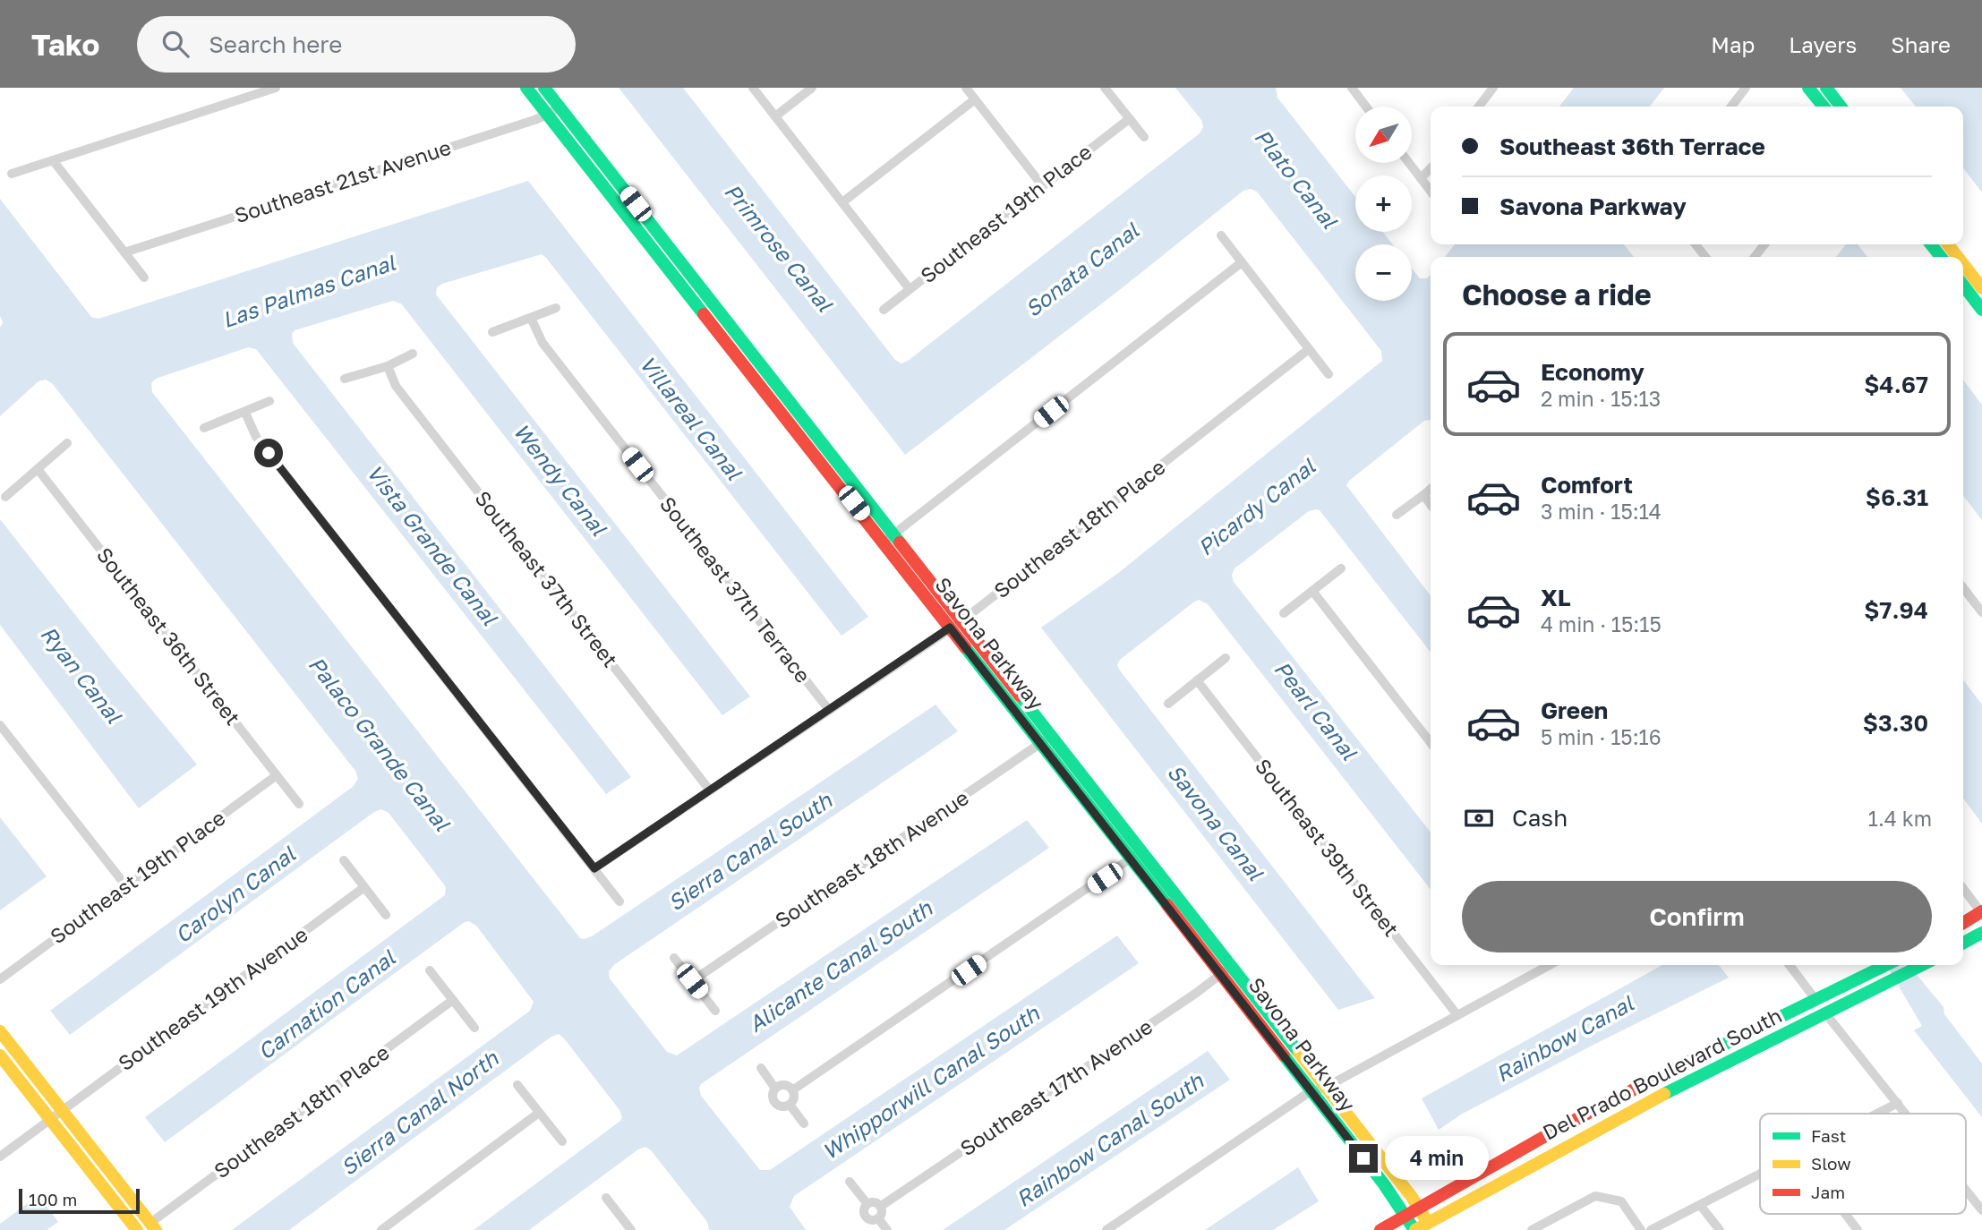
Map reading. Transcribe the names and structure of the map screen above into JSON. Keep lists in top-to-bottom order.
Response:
{
  "streets": {
    "street": [
      "Southeast 21st Avenue",
      "Southeast 19th Place",
      "Southeast 18th Place",
      "Southeast 37th Street",
      "Southeast 37th Terrace",
      "Southeast 36th Street",
      "Savona Parkway",
      "Southeast 39th Street",
      "Southeast 18th Avenue",
      "Southeast 19th Avenue",
      "Del Prado Boulevard South",
      "Southeast 17th Avenue"
    ]
  },
  "crossings": [
    ["Southeast 21st Avenue", "Savona Parkway"],
    ["Southeast 19th Place", "Southeast 36th Street"],
    ["Southeast 18th Place", "Southeast 37th Street"],
    ["Southeast 18th Place", "Southeast 37th Terrace"],
    ["Southeast 18th Place", "Savona Parkway"],
    ["Savona Parkway", "Southeast 18th Avenue"],
    ["Savona Parkway", "Del Prado Boulevard South"],
    ["Savona Parkway", "Southeast 17th Avenue"]
  ],
  "water": [
    "Plato Canal",
    "Primrose Canal",
    "Sonata Canal",
    "Las Palmas Canal",
    "Villareal Canal",
    "Wendy Canal",
    "Picardy Canal",
    "Vista Grande Canal",
    "Ryan Canal",
    "Pearl Canal",
    "Palaco Grande Canal",
    "Savona Canal",
    "Sierra Canal South",
    "Carolyn Canal",
    "Alicante Canal South",
    "Carnation Canal",
    "Rainbow Canal",
    "Whipporwill Canal South",
    "Sierra Canal North",
    "Rainbow Canal South"
  ],
  "legend": ["Fast", "Slow", "Jam"],
  "scale_bar": "100 m",
  "north": "bottom left",
  "page": {
    "header": "Tako",
    "search": "Search here",
    "nav": ["Map", "Layers", "Share"],
    "map_buttons": ["+", "−"],
    "banner": ["Southeast 36th Terrace", "Savona Parkway"],
    "heading": "Choose a ride",
    "list": [
      {
        "name": "Economy",
        "note": "2 min · 15:13",
        "value": "$4.67"
      },
      {
        "name": "Comfort",
        "note": "3 min · 15:14",
        "value": "$6.31"
      },
      {
        "name": "XL",
        "note": "4 min · 15:15",
        "value": "$7.94"
      },
      {
        "name": "Green",
        "note": "5 min · 15:16",
        "value": "$3.30"
      }
    ],
    "pay": ["Cash", "1.4 km"],
    "buttons": "Confirm",
    "bubble": "4 min",
    "scale": "100 m"
  }
}
